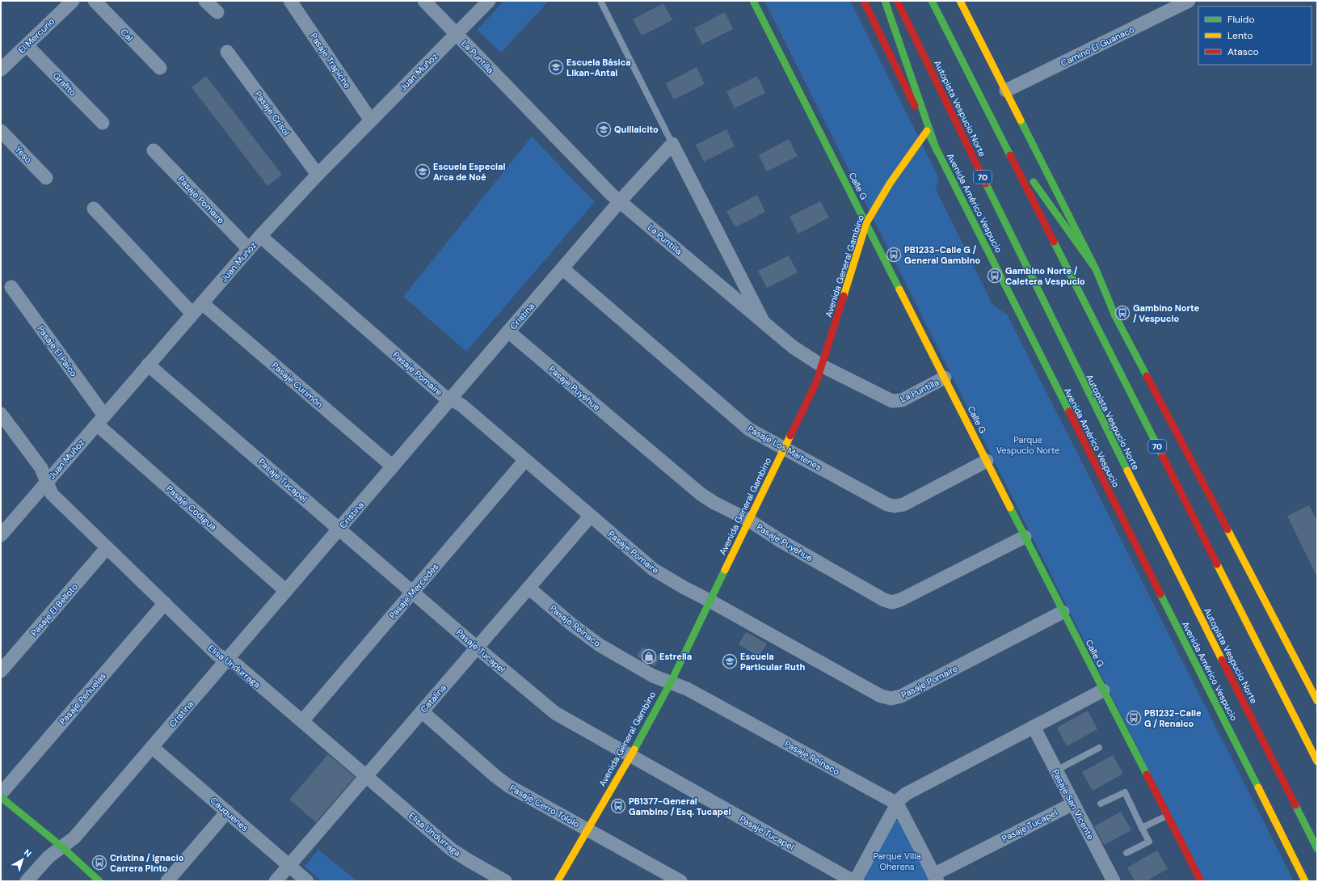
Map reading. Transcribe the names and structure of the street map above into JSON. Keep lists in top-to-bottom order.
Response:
{
  "streets": {
    "main road": [
      "Autopista Vespucio Norte",
      "70",
      "Calle G",
      "Avenida Américo Vespucio",
      "Avenida General Gambino"
    ],
    "street": [
      "Cal",
      "El Mercurio",
      "Camino El Guanaco",
      "La Puntilla",
      "Pasaje Trapiche",
      "Juan Muñoz",
      "Grafito",
      "Pasaje Crisol",
      "Yeso",
      "Pasaje Pomaire",
      "Cristina",
      "Pasaje El Paico",
      "Pasaje Curimón",
      "Pasaje Puyehue",
      "Pasaje Los Maitenes",
      "Pasaje Tucapel",
      "Pasaje Codigua",
      "Pasaje Mercedes",
      "Pasaje El Belloto",
      "Pasaje Reinaco",
      "Elisa Undurraga",
      "Pasaje Peñuelas",
      "Catalina",
      "Pasaje San Vicente",
      "Pasaje Cerro Tololo",
      "Cauquenes"
    ]
  },
  "crossings": [
    ["El Mercurio", "Grafito"],
    ["La Puntilla", "Juan Muñoz"],
    ["La Puntilla", "Calle G"],
    ["La Puntilla", "Avenida General Gambino"],
    ["La Puntilla", "Cristina"],
    ["Pasaje Trapiche", "Juan Muñoz"],
    ["Juan Muñoz", "Pasaje Crisol"],
    ["Juan Muñoz", "Pasaje Pomaire"],
    ["Juan Muñoz", "Pasaje El Paico"],
    ["Juan Muñoz", "Pasaje Curimón"],
    ["Juan Muñoz", "Pasaje Tucapel"],
    ["Juan Muñoz", "Pasaje Codigua"],
    ["Juan Muñoz", "Elisa Undurraga"],
    ["Calle G", "Pasaje Pomaire"],
    ["Calle G", "Avenida General Gambino"],
    ["Calle G", "Pasaje Puyehue"],
    ["Calle G", "Pasaje Los Maitenes"],
    ["Pasaje Pomaire", "Avenida General Gambino"],
    ["Pasaje Pomaire", "Cristina"],
    ["Pasaje Pomaire", "Pasaje Mercedes"],
    ["Pasaje Pomaire", "Catalina"],
    ["Avenida Américo Vespucio", "Avenida General Gambino"],
    ["Avenida General Gambino", "Pasaje Puyehue"],
    ["Avenida General Gambino", "Pasaje Los Maitenes"],
    ["Avenida General Gambino", "Pasaje Tucapel"],
    ["Avenida General Gambino", "Pasaje Reinaco"],
    ["Avenida General Gambino", "Pasaje Cerro Tololo"],
    ["Cristina", "Pasaje Curimón"],
    ["Cristina", "Pasaje Puyehue"],
    ["Cristina", "Pasaje Los Maitenes"],
    ["Cristina", "Pasaje Tucapel"],
    ["Cristina", "Pasaje Codigua"],
    ["Cristina", "Elisa Undurraga"],
    ["Cristina", "Cauquenes"],
    ["Pasaje El Paico", "Pasaje Codigua"],
    ["Pasaje Tucapel", "Pasaje Mercedes"],
    ["Pasaje Tucapel", "Catalina"],
    ["Pasaje Tucapel", "Pasaje San Vicente"],
    ["Pasaje Mercedes", "Elisa Undurraga"],
    ["Pasaje El Belloto", "Elisa Undurraga"],
    ["Pasaje Reinaco", "Catalina"],
    ["Elisa Undurraga", "Pasaje Peñuelas"],
    ["Elisa Undurraga", "Catalina"],
    ["Catalina", "Pasaje Cerro Tololo"],
    ["Catalina", "Cauquenes"]
  ],
  "parks": ["Parque Vespucio Norte", "Parque Villa Oherens"],
  "places": {
    "school or university": [
      "Escuela Básica Likan-Antai",
      "Quillaicito",
      "Escuela Especial Arca de Noé",
      "Escuela Particular Ruth"
    ],
    "bus stop": [
      "PB1233-Calle G / General Gambino",
      "Gambino Norte / Caletera Vespucio",
      "Gambino Norte / Vespucio",
      "PB1232-Calle G / Renaico",
      "PB1377-General Gambino / Esq. Tucapel",
      "Cristina / Ignacio Carrera Pinto"
    ],
    "shop": ["Estrella"]
  },
  "legend": ["Fluido", "Lento", "Atasco"],
  "north": "top right"
}
